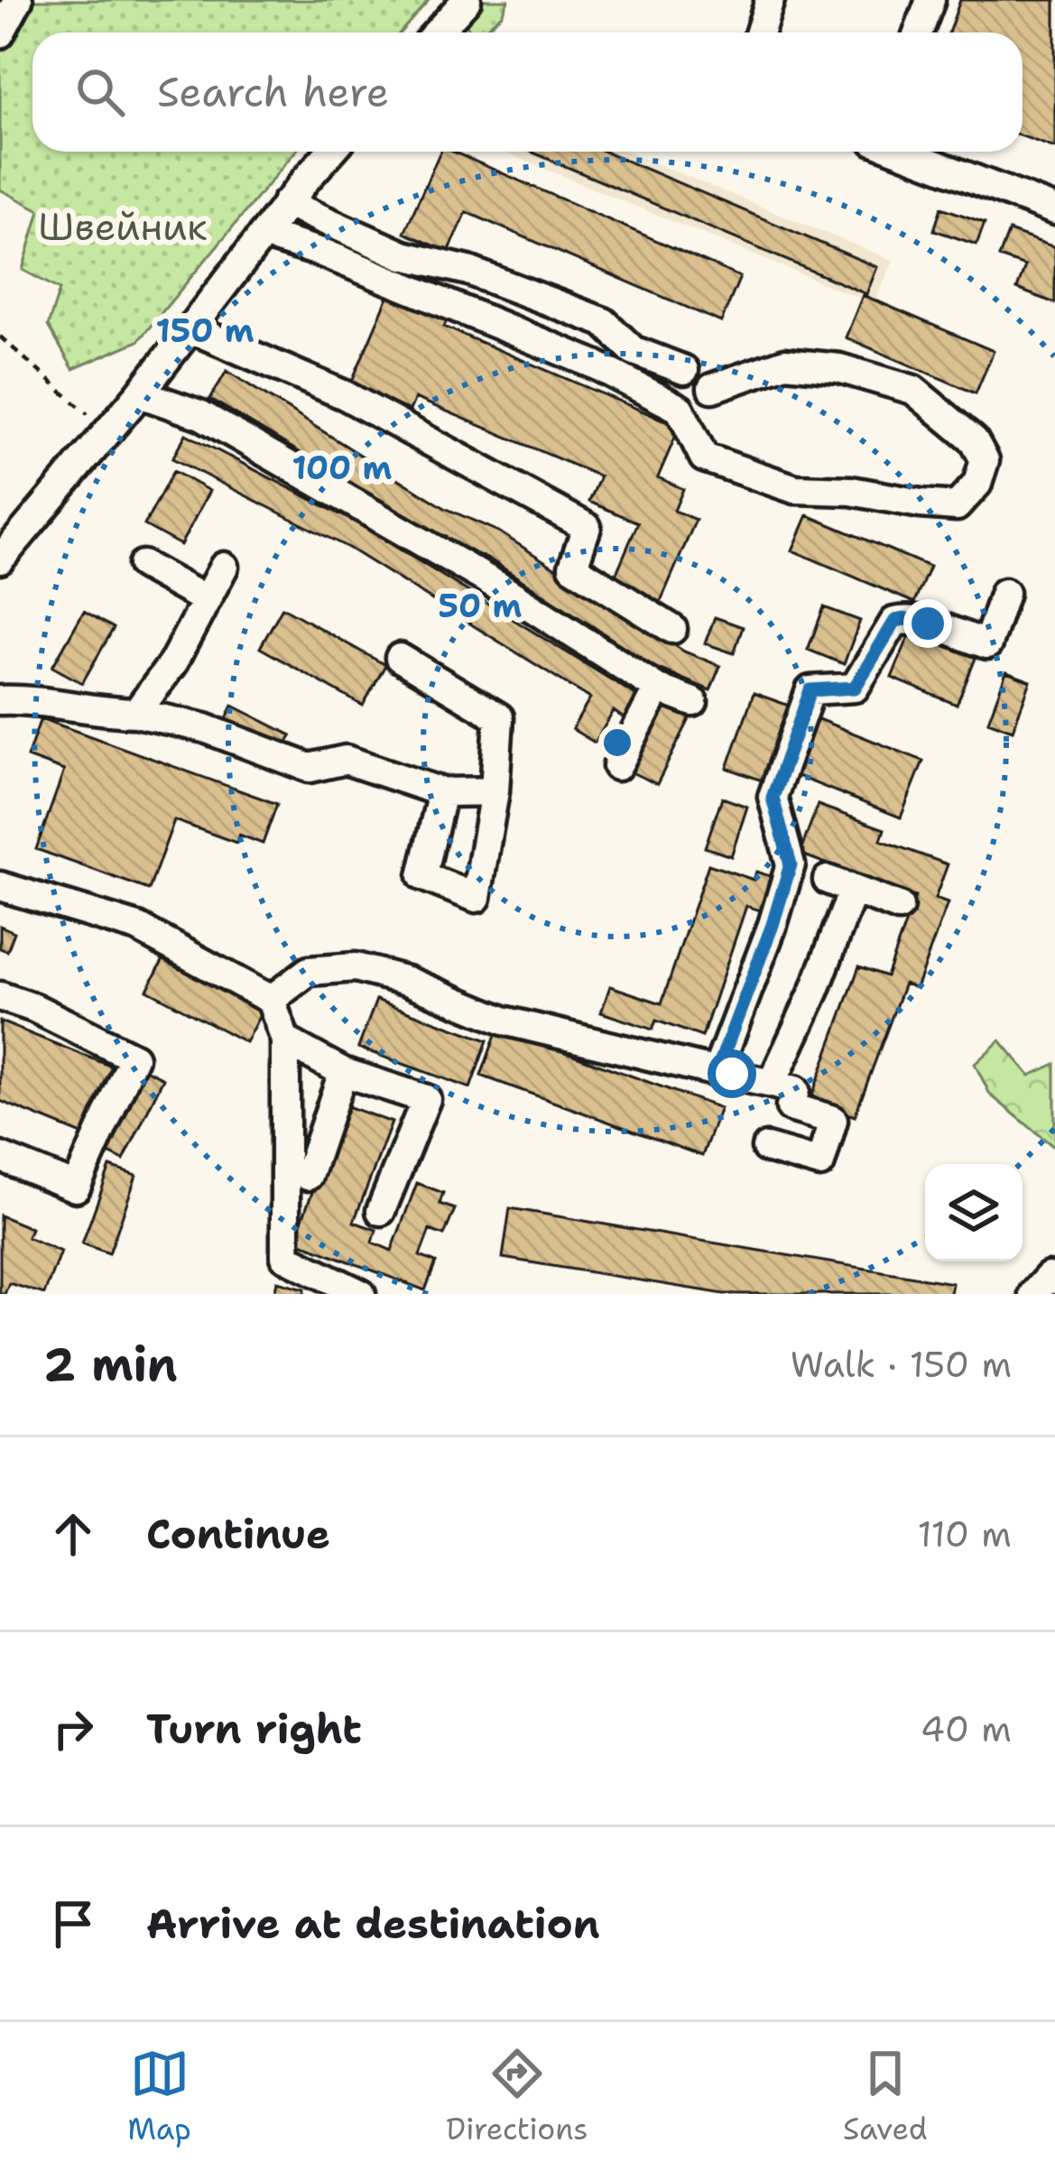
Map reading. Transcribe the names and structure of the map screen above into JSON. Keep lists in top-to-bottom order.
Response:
{
  "parks": ["Швейник"],
  "page": {
    "search": "Search here",
    "heading": ["2 min", "Walk · 150 m"],
    "list": [
      ["Continue", "110 m"],
      ["Turn right", "40 m"],
      "Arrive at destination"
    ],
    "nav": ["Map", "Directions", "Saved"]
  },
  "rings": ["150 m", "100 m", "50 m"]
}
